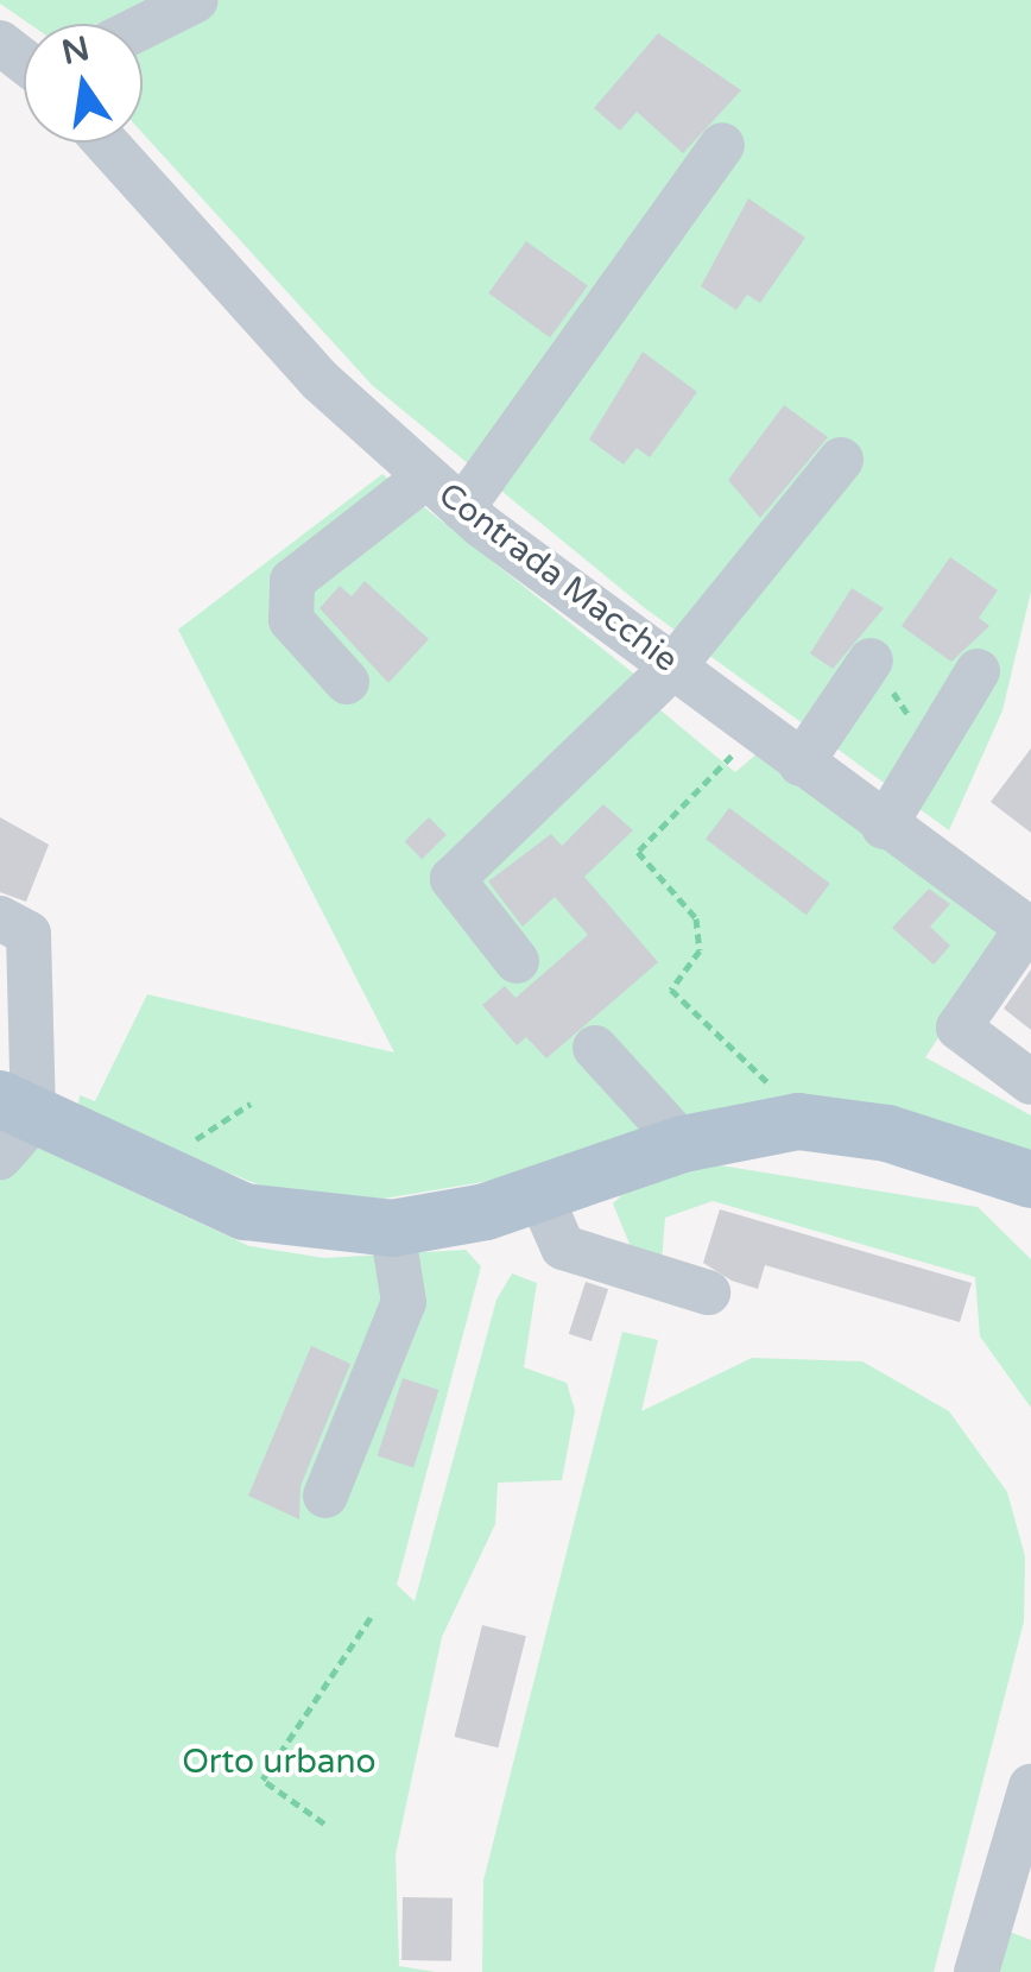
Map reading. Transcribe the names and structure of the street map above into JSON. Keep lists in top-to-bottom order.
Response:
{
  "streets": {
    "street": ["Contrada Macchie"]
  },
  "parks": ["Orto urbano"],
  "north": "top"
}
